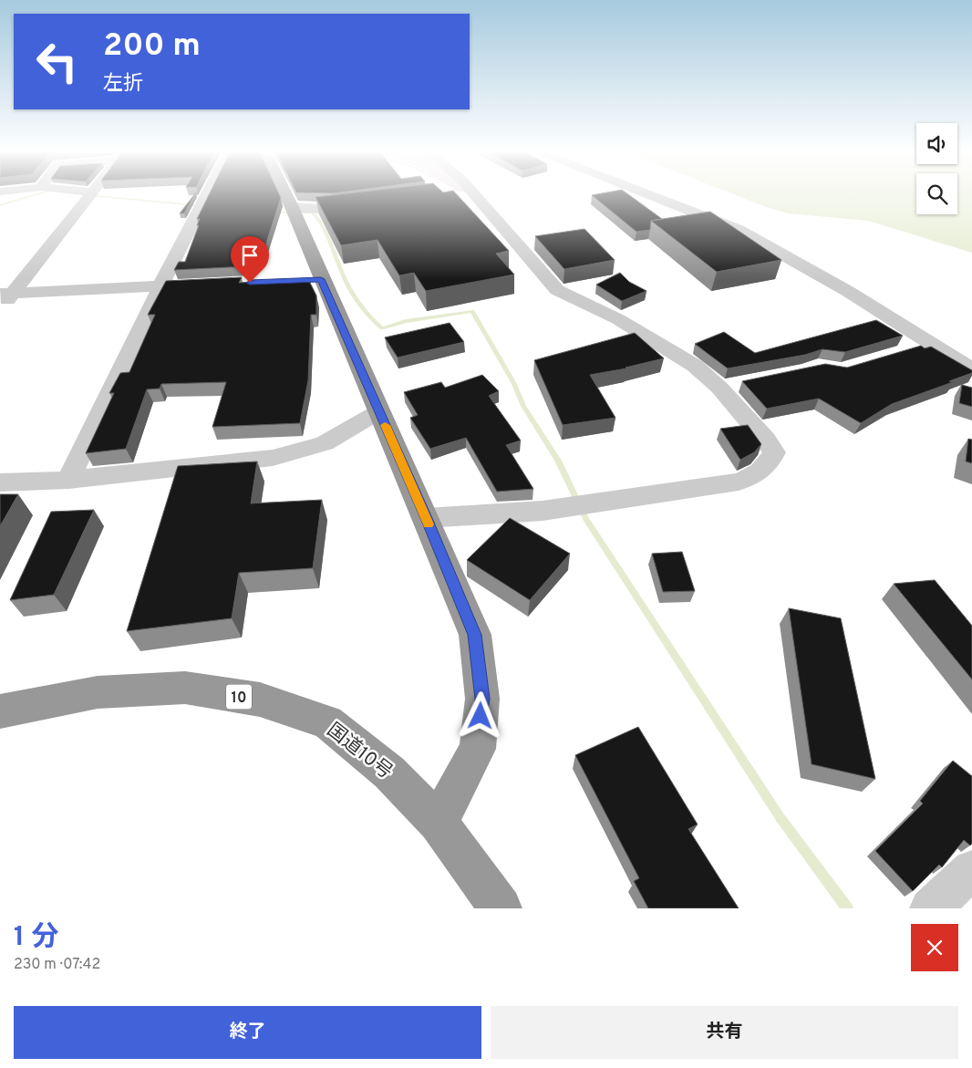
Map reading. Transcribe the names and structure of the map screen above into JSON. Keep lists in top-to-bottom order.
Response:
{
  "streets": {
    "highway": ["10", "国道10号"]
  },
  "page": {
    "turn": ["200 m", "左折"],
    "heading": ["1 分", "230 m · 07:42"],
    "buttons": ["終了", "共有"]
  }
}
